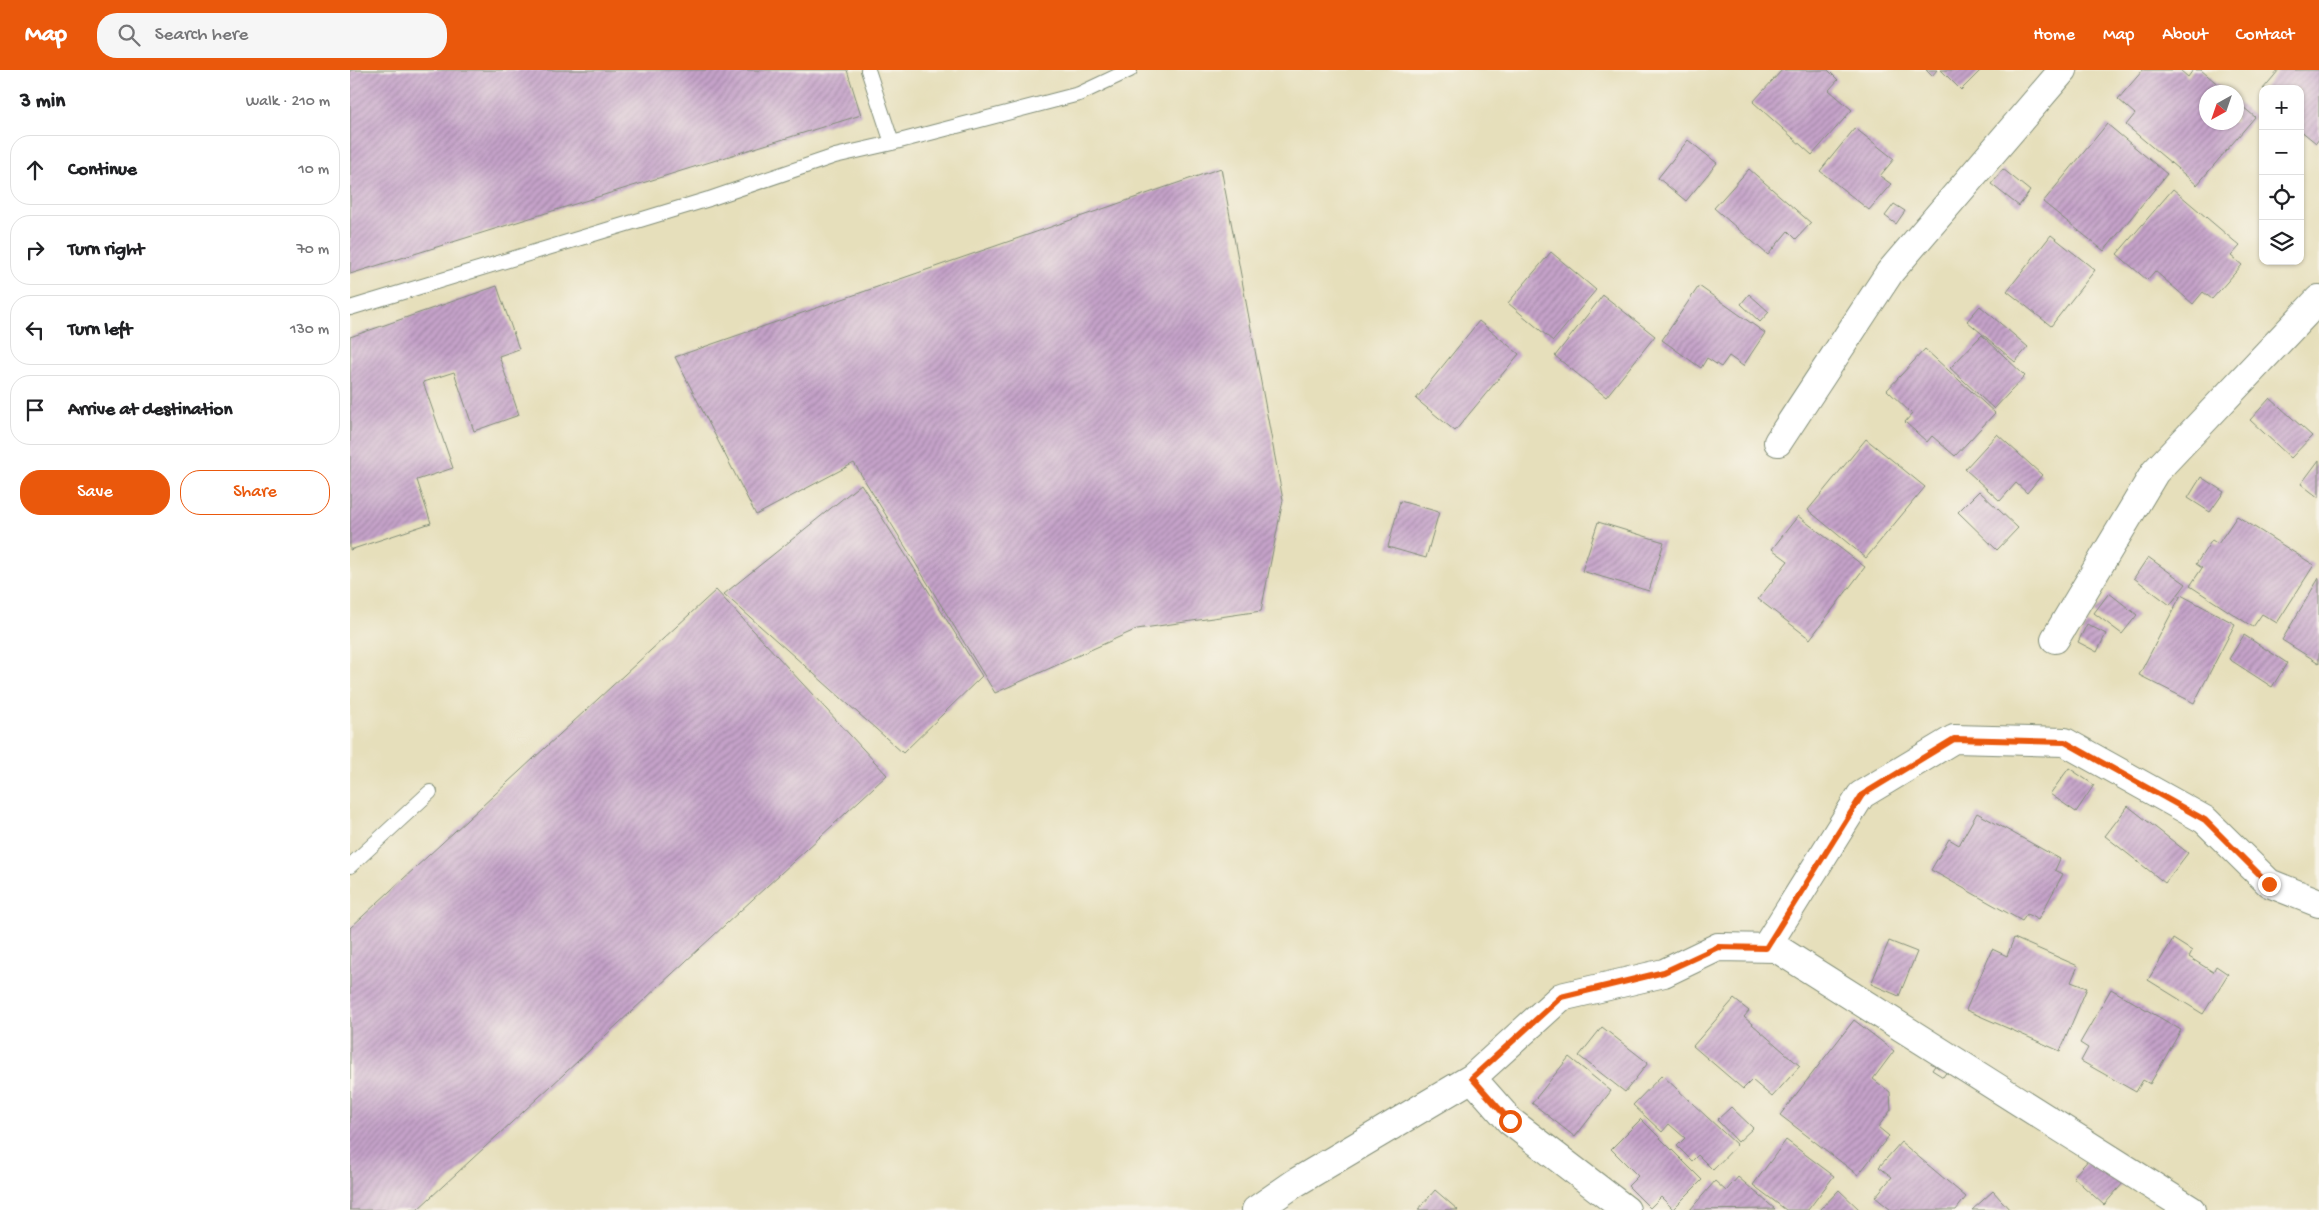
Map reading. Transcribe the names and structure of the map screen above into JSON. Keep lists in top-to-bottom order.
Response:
{
  "north": "bottom left",
  "page": {
    "header": "Map",
    "search": "Search here",
    "nav": [
      "Home",
      "Map",
      "About",
      "Contact"
    ],
    "heading": ["3 min", "Walk · 210 m"],
    "map_buttons": ["+", "−"],
    "list": [
      ["Continue", "10 m"],
      ["Turn right", "70 m"],
      ["Turn left", "130 m"],
      "Arrive at destination"
    ],
    "buttons": ["Save", "Share"]
  }
}
